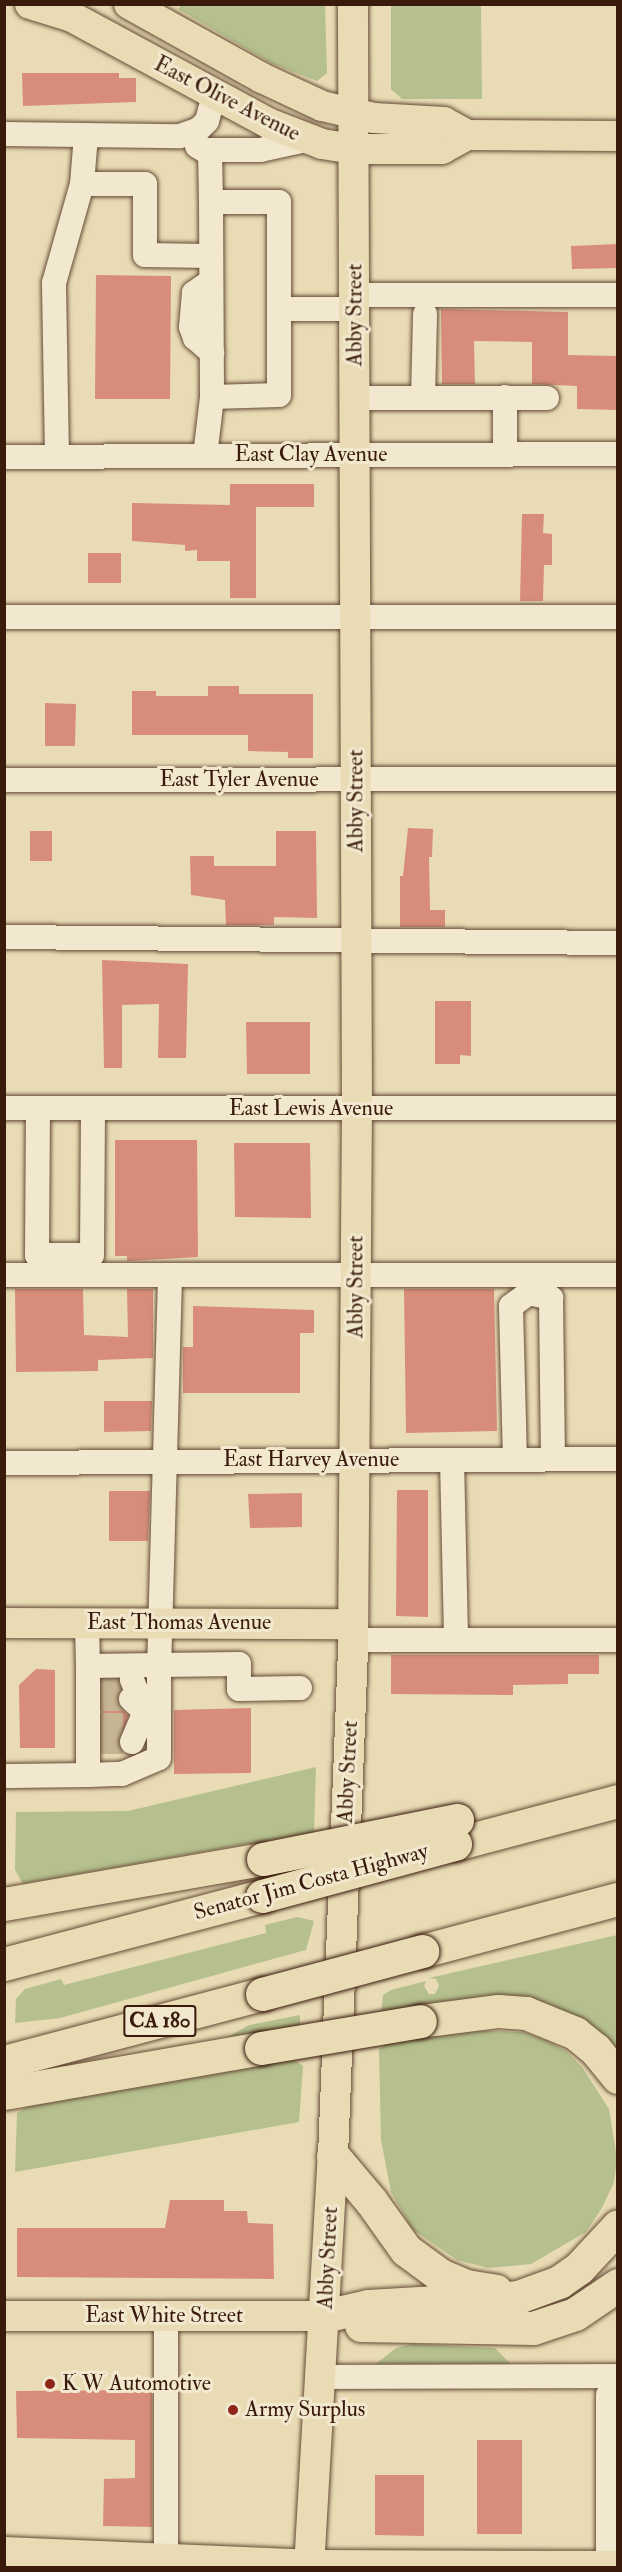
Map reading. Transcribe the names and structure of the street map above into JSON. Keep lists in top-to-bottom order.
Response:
{
  "streets": {
    "highway": ["Senator Jim Costa Highway", "CA 180"],
    "main road": [
      "East Olive Avenue",
      "Abby Street",
      "East Thomas Avenue",
      "East White Street"
    ],
    "street": [
      "East Clay Avenue",
      "East Tyler Avenue",
      "East Lewis Avenue",
      "East Harvey Avenue"
    ]
  },
  "crossings": [
    ["East Olive Avenue", "Abby Street"],
    ["Abby Street", "East Clay Avenue"],
    ["Abby Street", "East Tyler Avenue"],
    ["Abby Street", "East Lewis Avenue"],
    ["Abby Street", "East Harvey Avenue"],
    ["Abby Street", "East Thomas Avenue"],
    ["Abby Street", "East White Street"]
  ],
  "places": ["K W Automotive", "Army Surplus"]
}
